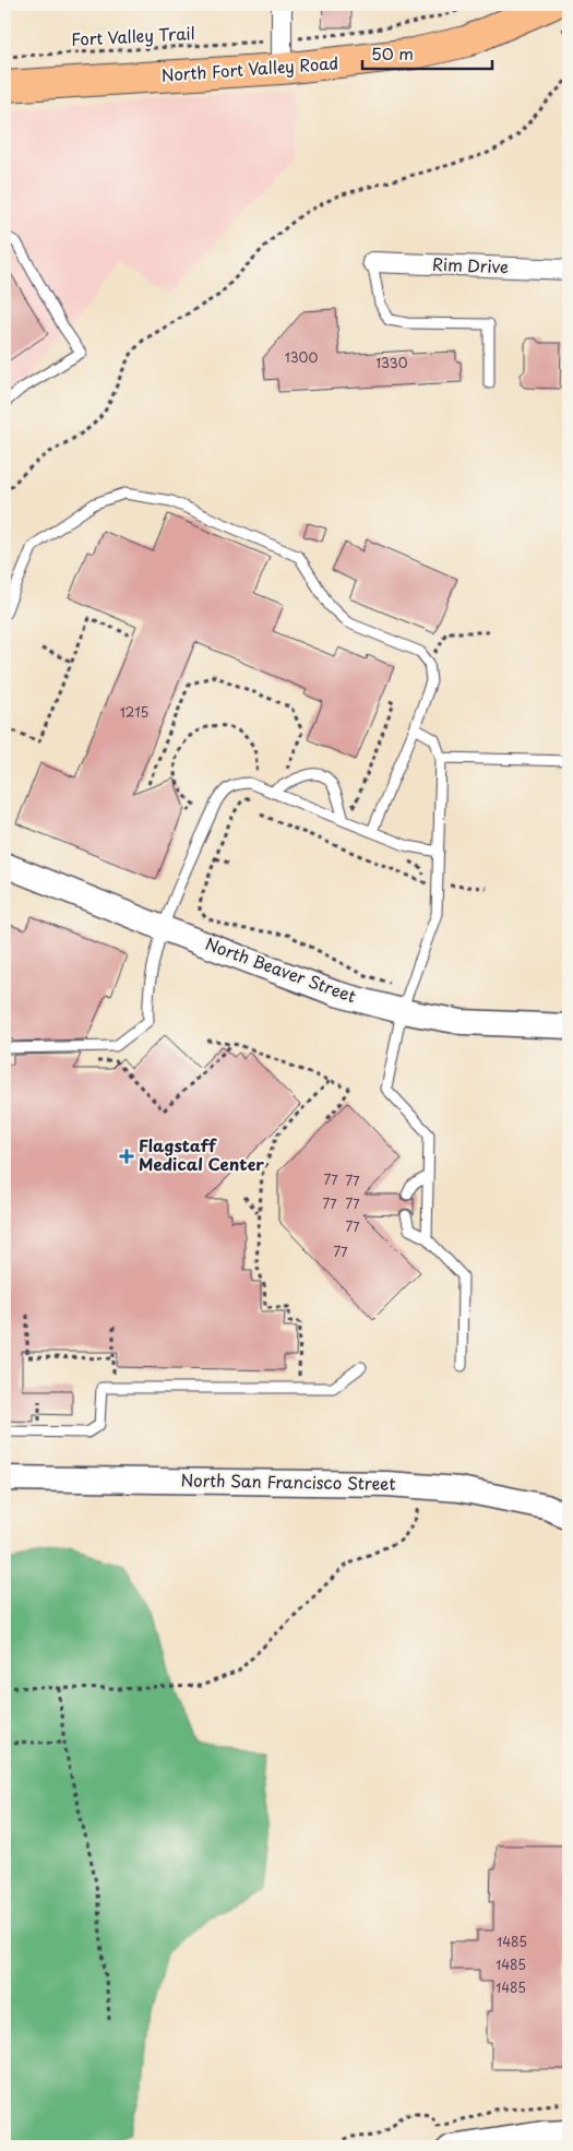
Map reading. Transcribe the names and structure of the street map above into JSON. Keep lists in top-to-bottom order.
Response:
{
  "streets": {
    "main road": ["North Fort Valley Road"],
    "street": ["Rim Drive", "North Beaver Street", "North San Francisco Street"],
    "path": ["Fort Valley Trail"]
  },
  "places": {
    "health": ["Flagstaff Medical Center"]
  },
  "house_numbers": [
    "1300",
    "1330",
    "1215",
    "77",
    "77",
    "77",
    "77",
    "77",
    "77",
    "1485",
    "1485",
    "1485"
  ],
  "scale_bar": "50 m"
}
